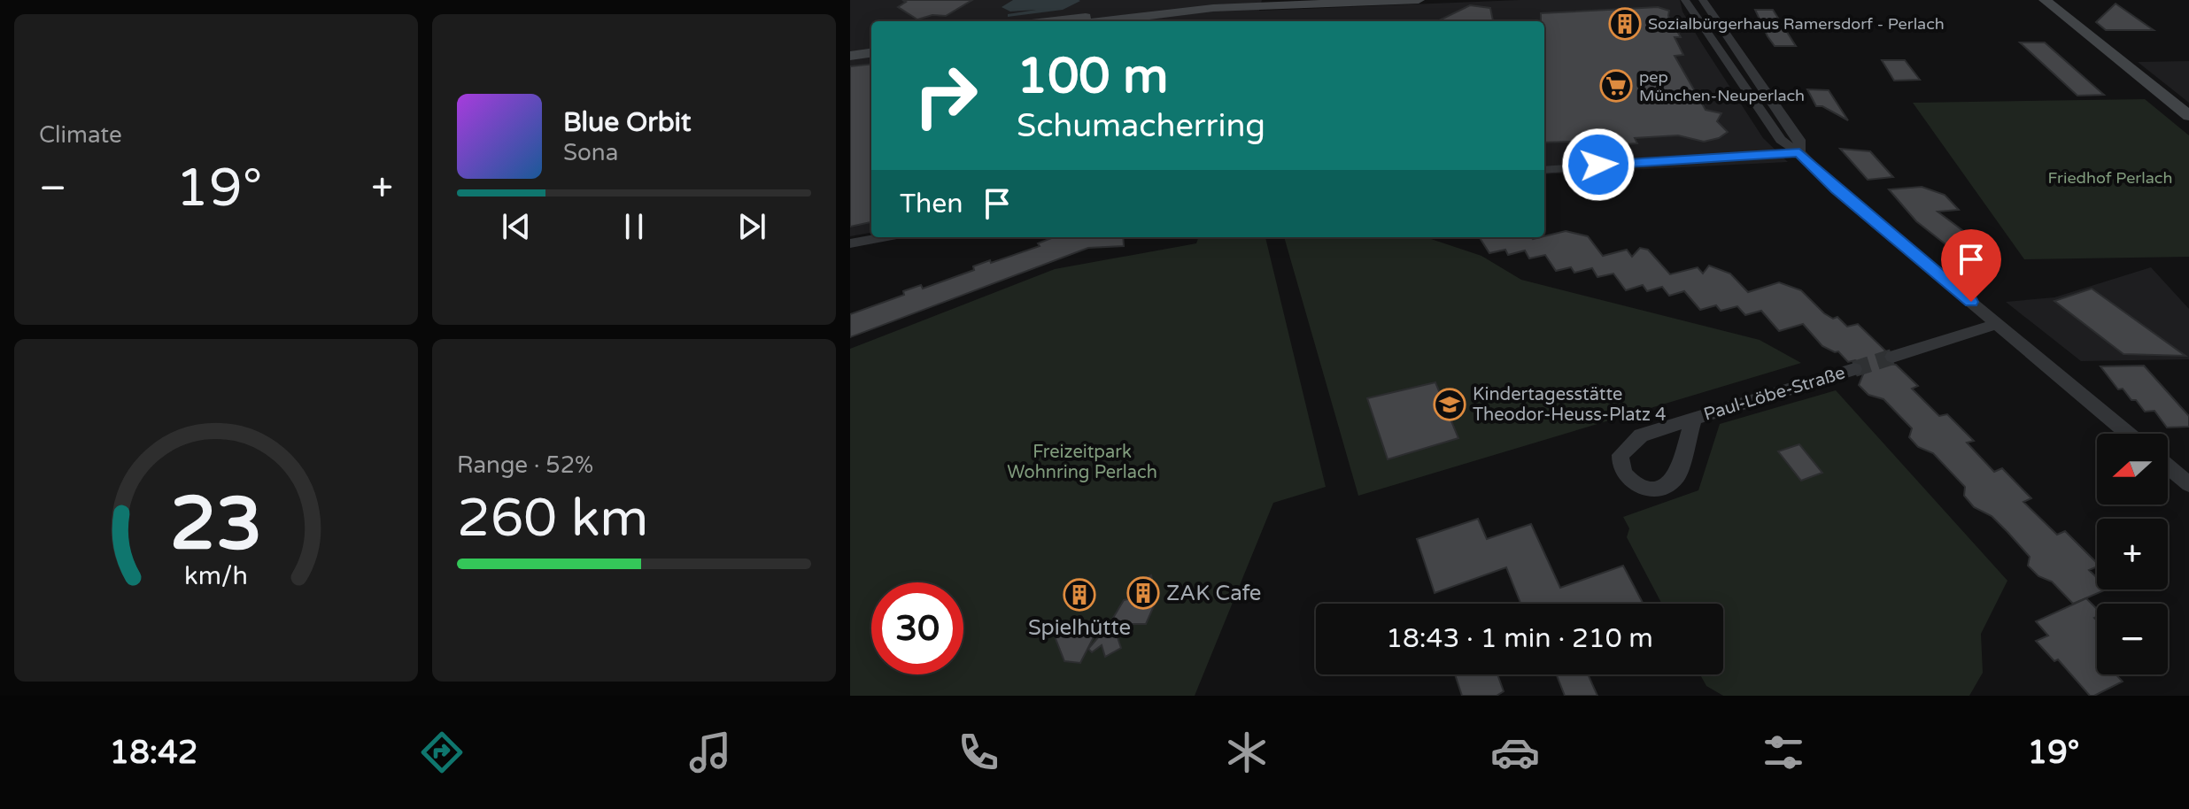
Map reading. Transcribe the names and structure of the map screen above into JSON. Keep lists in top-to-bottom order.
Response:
{
  "streets": {
    "street": ["Paul-Löbe-Straße"]
  },
  "parks": ["Friedhof Perlach", "Freizeitpark Wohnring Perlach"],
  "places": {
    "building": ["Sozialbürgerhaus Ramersdorf - Perlach", "ZAK Cafe", "Spielhütte"],
    "supermarket": ["pep München-Neuperlach"],
    "school or university": ["Kindertagesstätte Theodor-Heuss-Platz 4"]
  },
  "north": "left",
  "page": {
    "tile": [
      "Climate",
      ["Range · 52%", "260 km"]
    ],
    "turn": ["100 m", "Schumacherring"],
    "song": ["Blue Orbit", "Sona"],
    "heat": ["−", "19°", "+"],
    "then": "Then",
    "map_buttons": ["+", "−"],
    "limit": "30",
    "trip": "18:43 · 1 min · 210 m",
    "tabs": ["18:42", "19°"],
    "gauge": ["23", "km/h"]
  }
}
